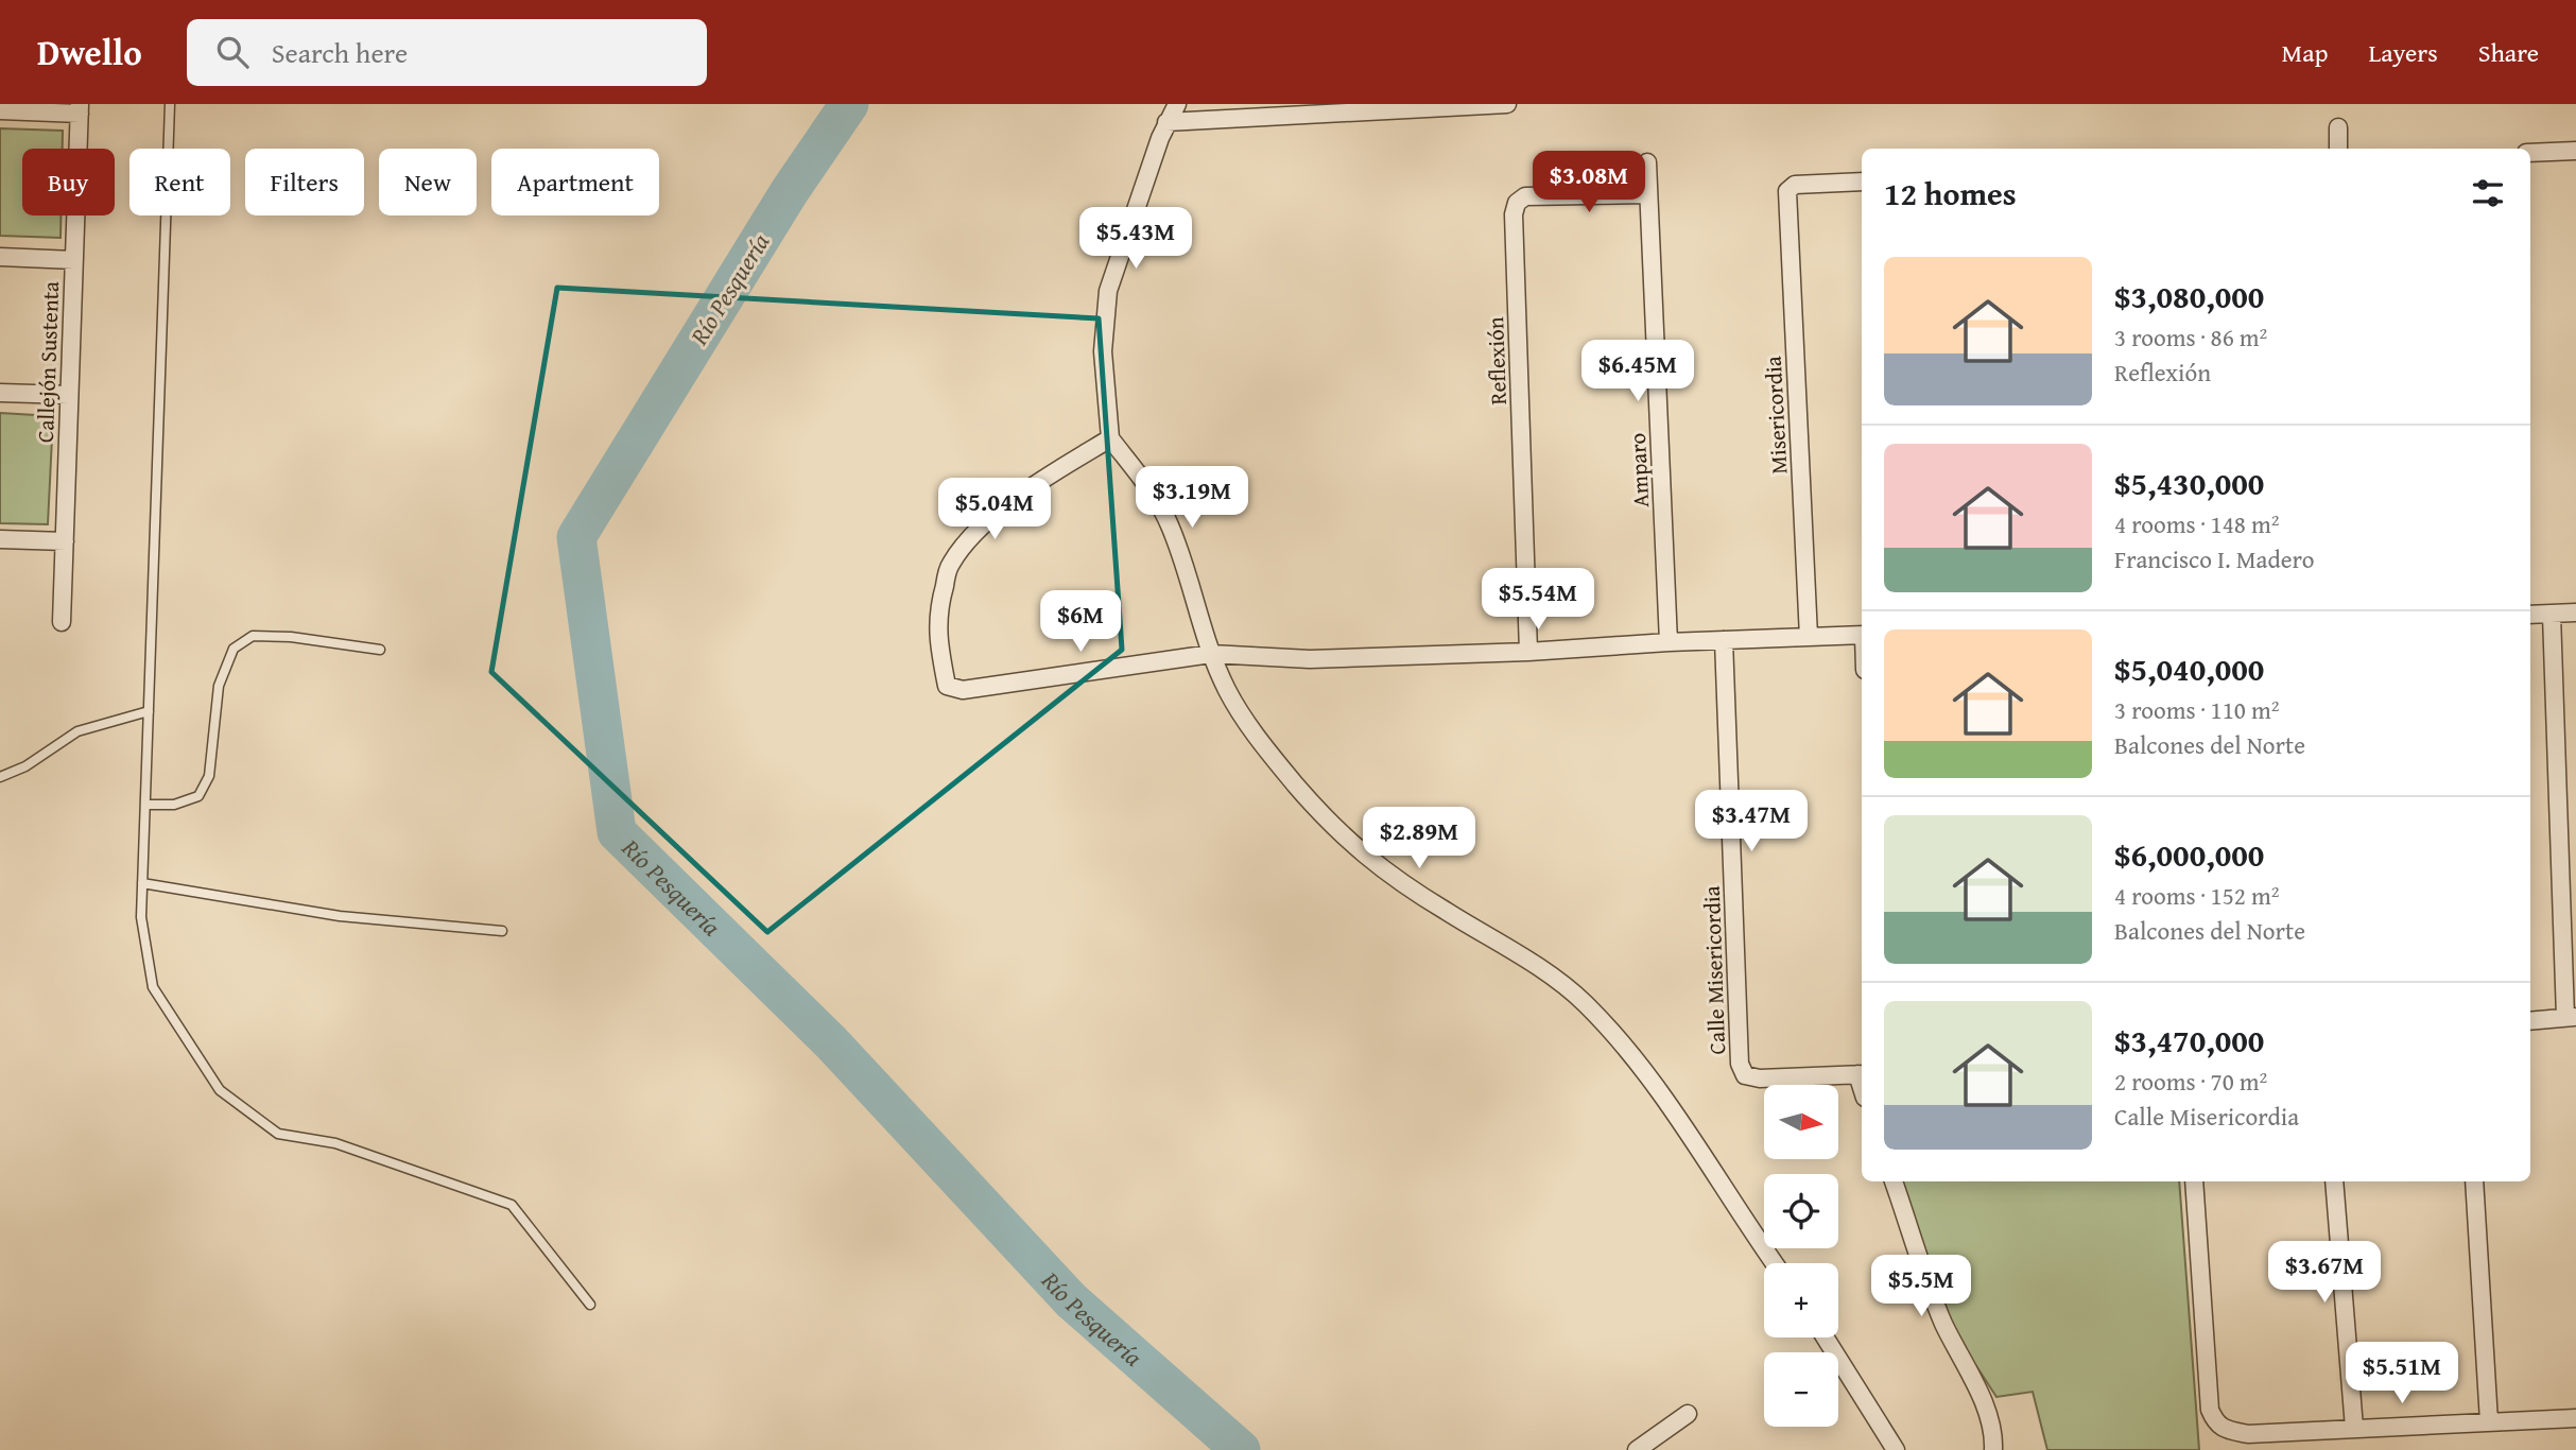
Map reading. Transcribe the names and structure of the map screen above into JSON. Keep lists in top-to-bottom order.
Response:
{
  "streets": {
    "street": [
      "Reflexión",
      "Callejón Sustenta",
      "Misericordia",
      "Amparo",
      "Calle Misericordia"
    ]
  },
  "crossings": [
    ["Reflexión", "Amparo"]
  ],
  "water": ["Río Pesquería"],
  "north": "right",
  "page": {
    "header": "Dwello",
    "search": "Search here",
    "nav": ["Map", "Layers", "Share"],
    "chip": [
      "Buy",
      "Rent",
      "Filters",
      "New",
      "Apartment"
    ],
    "heading": "12 homes",
    "price": [
      "$3.08M",
      "$5.43M",
      "$6.45M",
      "$3.19M",
      "$5.04M",
      "$5.54M",
      "$6M",
      "$3.47M",
      "$2.89M",
      "$3.67M",
      "$5.5M",
      "$5.51M"
    ],
    "list": [
      {
        "name": "$3,080,000",
        "note": "3 rooms · 86 m² · Reflexión"
      },
      {
        "name": "$5,430,000",
        "note": "4 rooms · 148 m² · Francisco I. Madero"
      },
      {
        "name": "$5,040,000",
        "note": "3 rooms · 110 m² · Balcones del Norte"
      },
      {
        "name": "$6,000,000",
        "note": "4 rooms · 152 m² · Balcones del Norte"
      },
      {
        "name": "$3,470,000",
        "note": "2 rooms · 70 m² · Calle Misericordia"
      }
    ],
    "map_buttons": ["+", "−"]
  }
}
